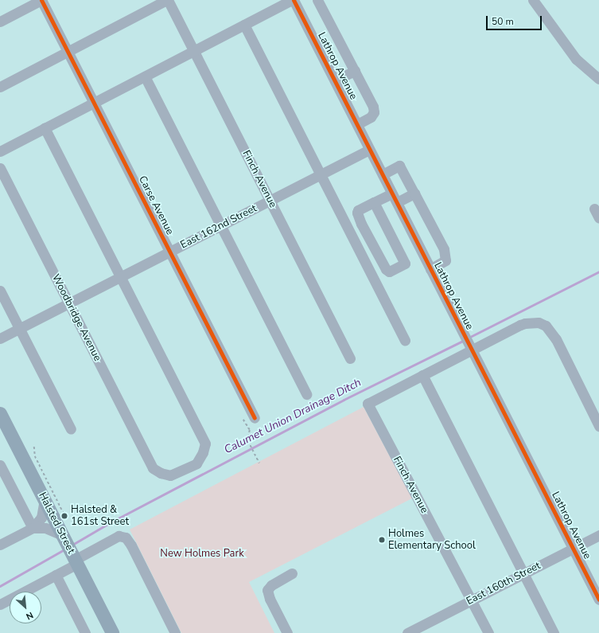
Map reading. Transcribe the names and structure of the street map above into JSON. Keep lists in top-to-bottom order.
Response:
{
  "streets": {
    "main road": ["Halsted Street"],
    "street": [
      "Lathrop Avenue",
      "Finch Avenue",
      "Carse Avenue",
      "East 162nd Street",
      "Woodbridge Avenue",
      "East 160th Street"
    ]
  },
  "crossings": [
    ["Lathrop Avenue", "East 162nd Street"],
    ["Lathrop Avenue", "East 160th Street"],
    ["Finch Avenue", "East 162nd Street"],
    ["Finch Avenue", "East 160th Street"],
    ["Carse Avenue", "East 162nd Street"],
    ["East 162nd Street", "Woodbridge Avenue"]
  ],
  "water": ["Calumet Union Drainage Ditch"],
  "parks": ["New Holmes Park"],
  "places": ["Halsted & 161st Street", "Holmes Elementary School"],
  "scale_bar": "50 m",
  "north": "bottom right"
}
